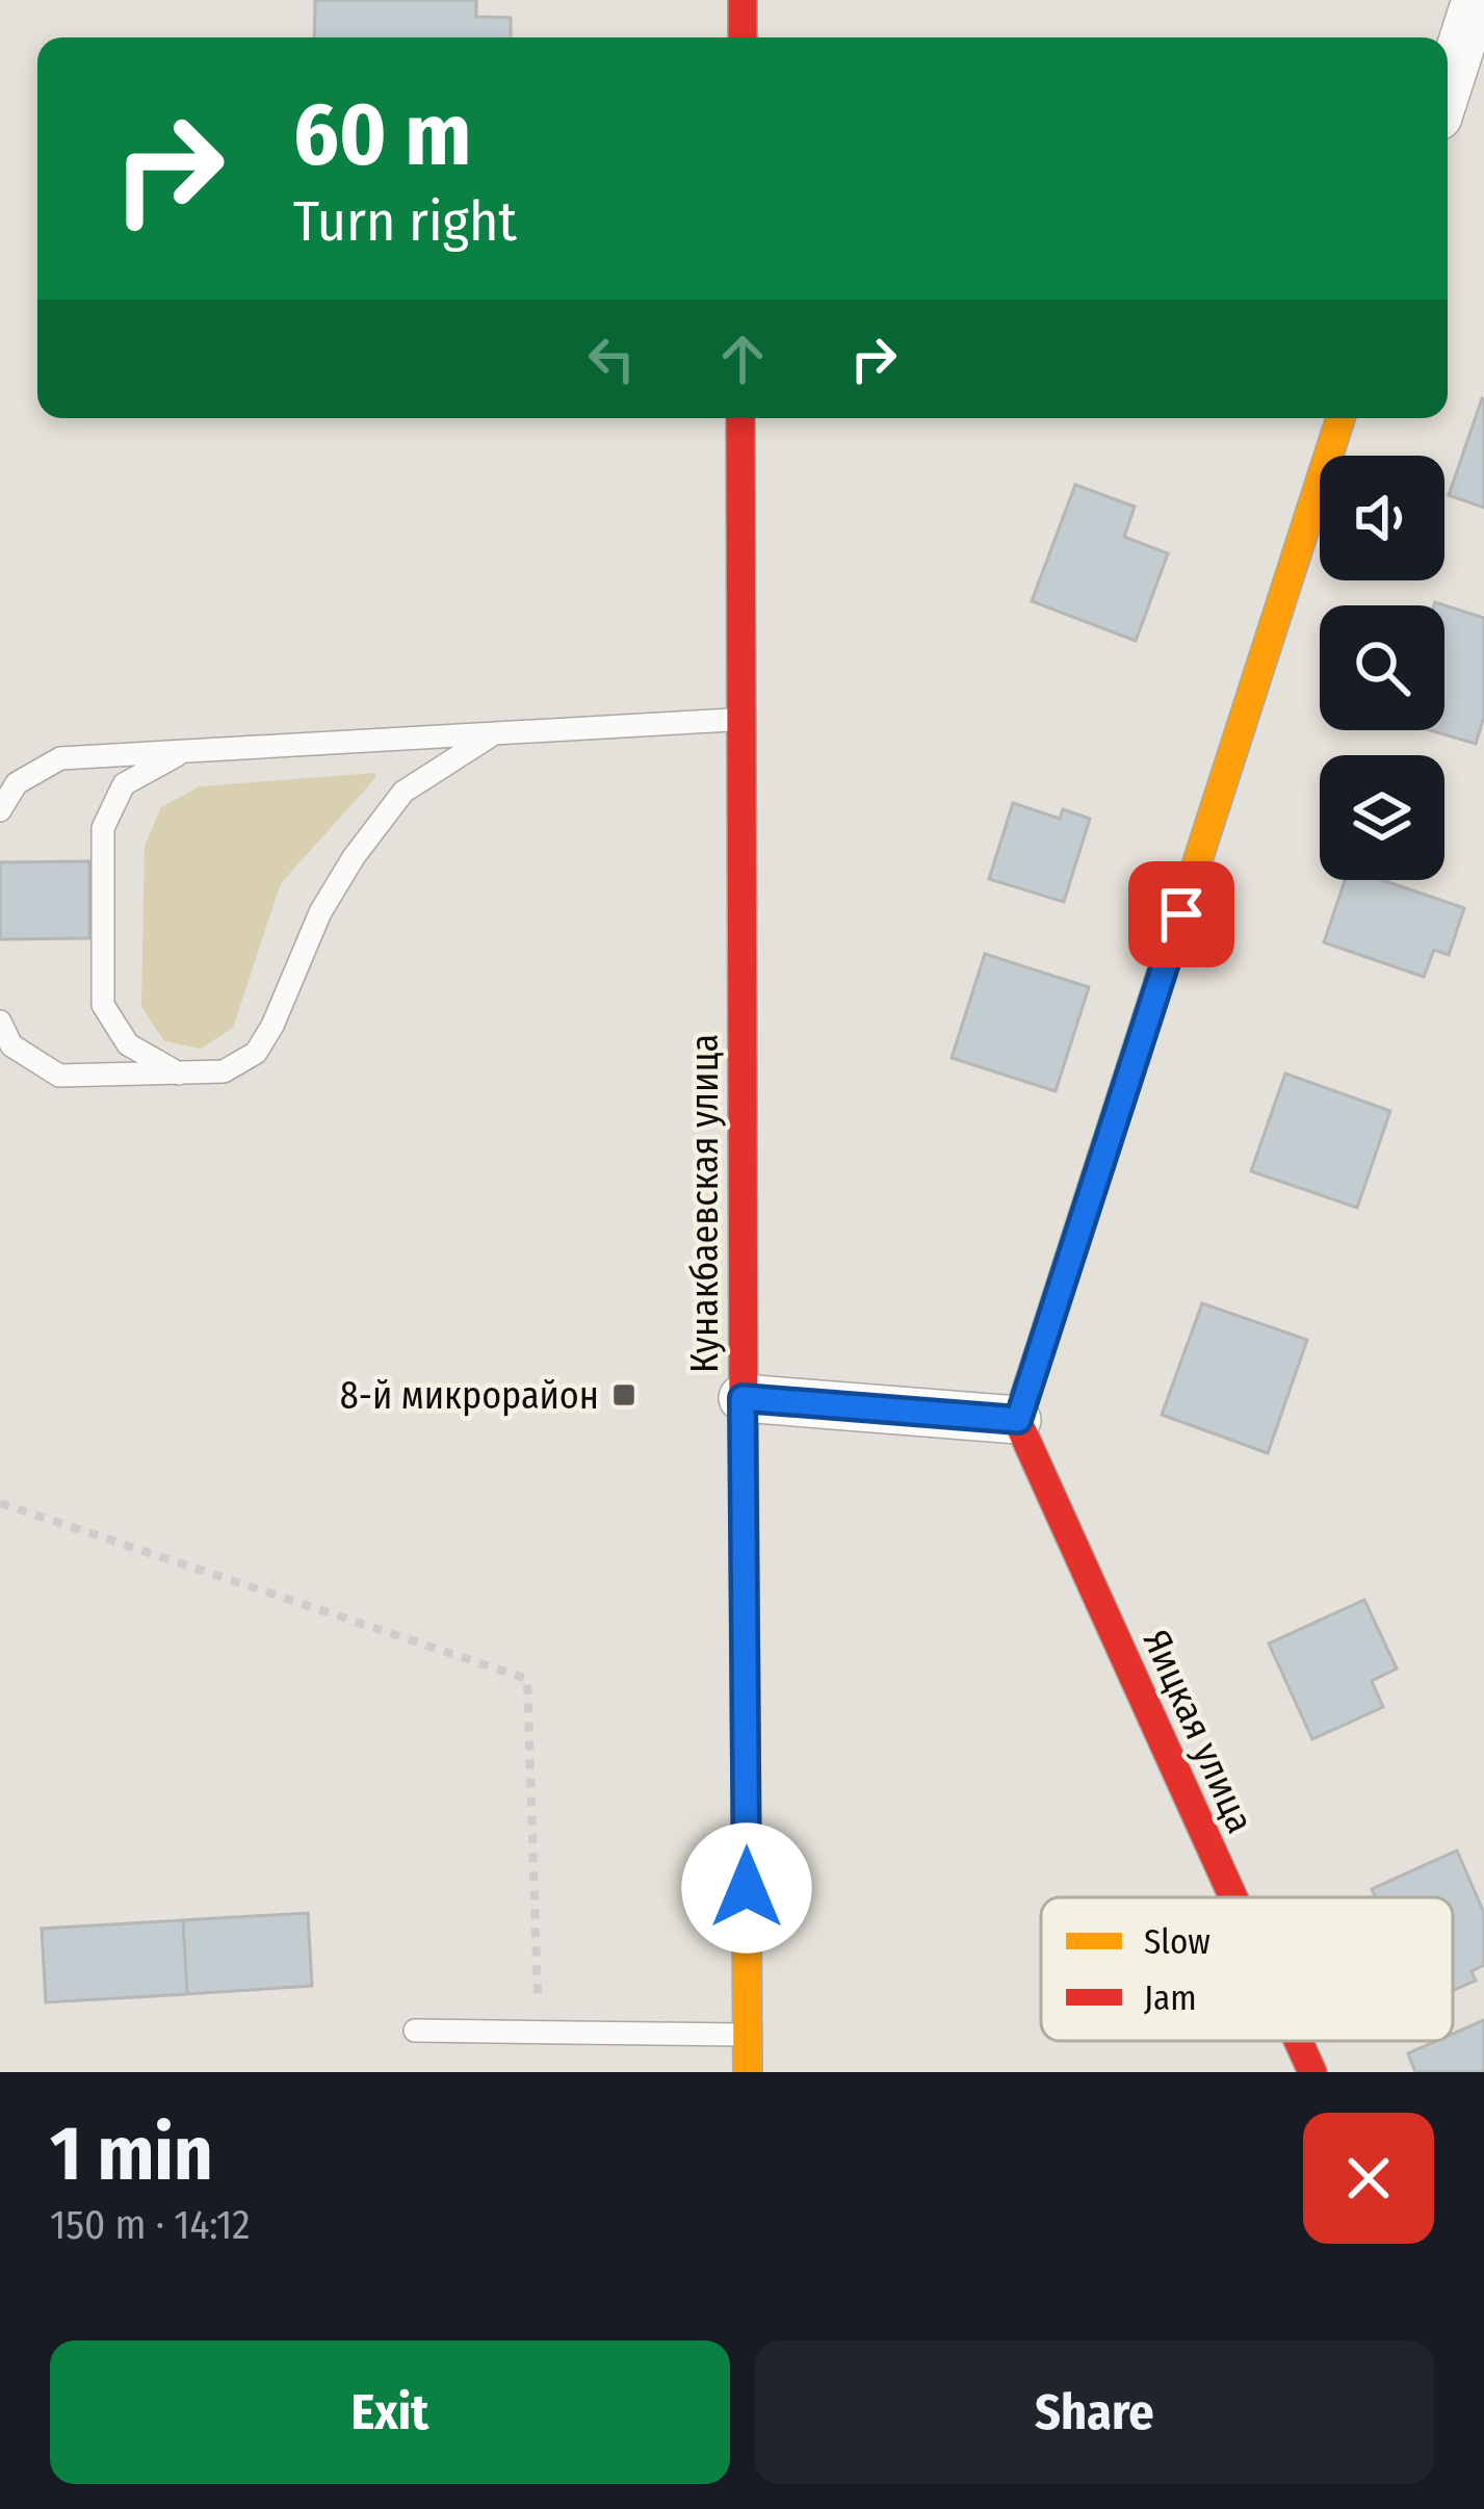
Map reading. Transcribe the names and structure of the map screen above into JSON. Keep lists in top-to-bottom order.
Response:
{
  "streets": {
    "street": ["Кунакбаевская улица", "Яицкая улица"]
  },
  "places": {
    "transit": ["8-й микрорайон"]
  },
  "legend": ["Slow", "Jam"],
  "page": {
    "turn": ["60 m", "Turn right"],
    "heading": ["1 min", "150 m · 14:12"],
    "buttons": ["Exit", "Share"]
  }
}
